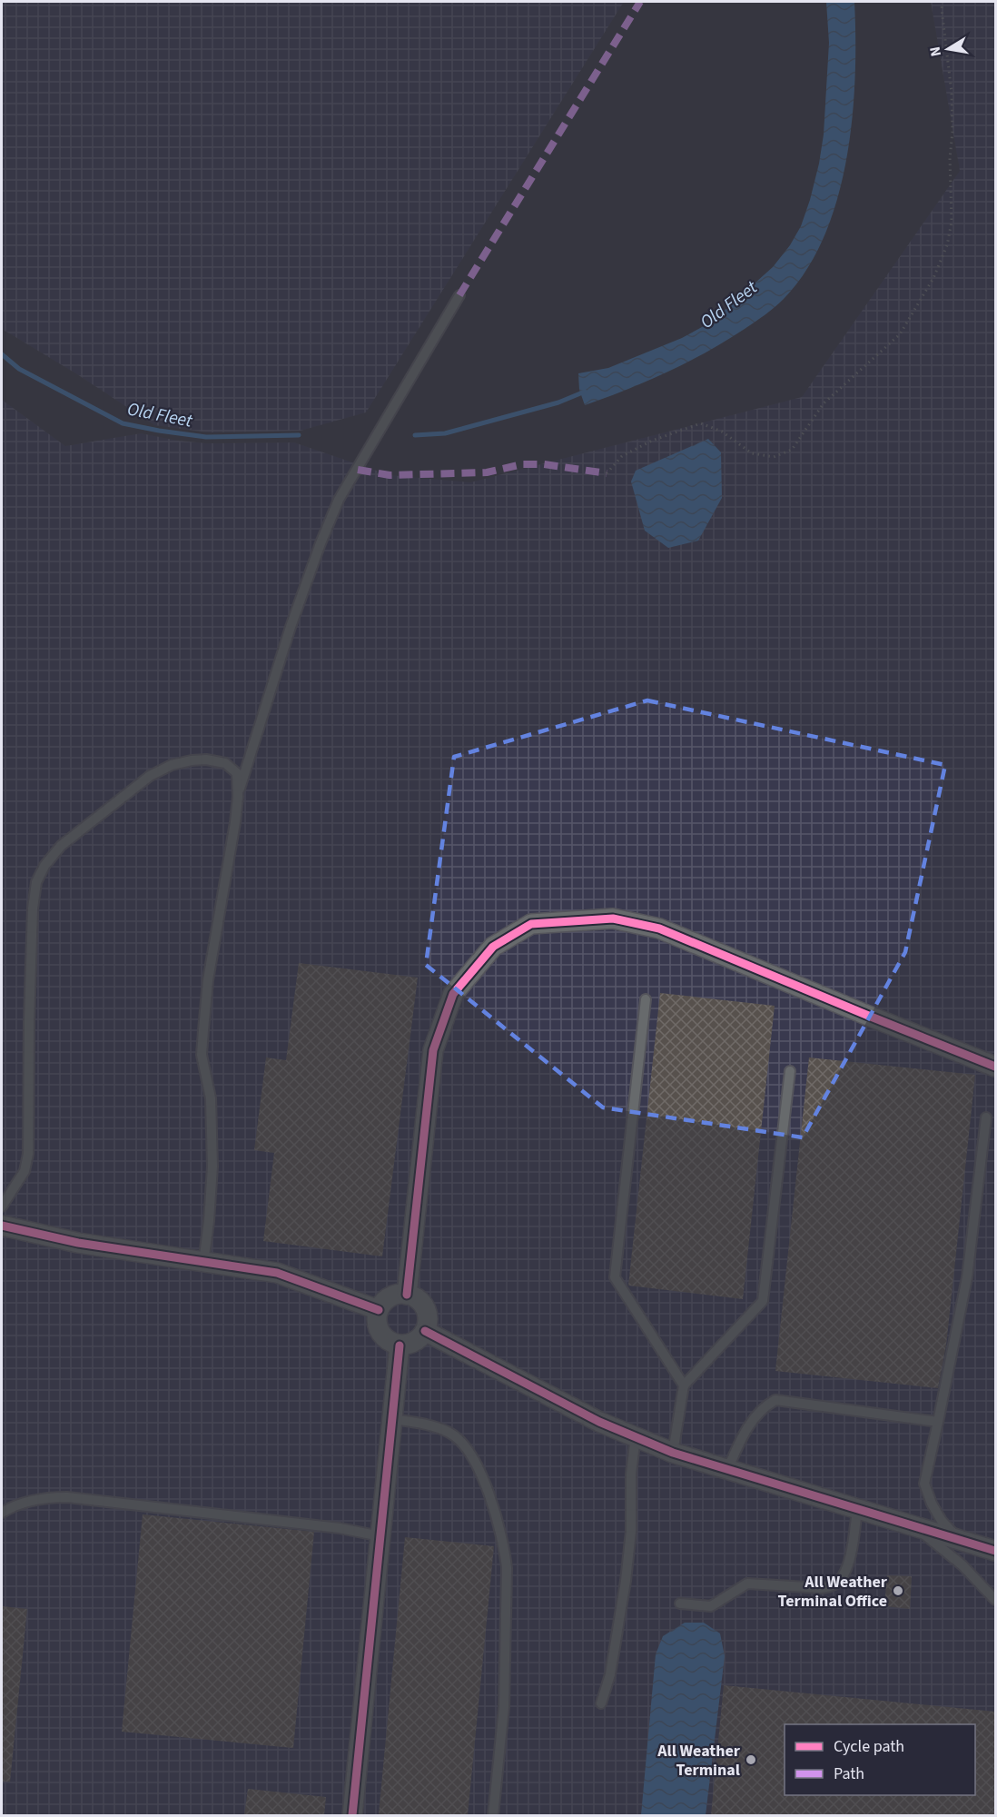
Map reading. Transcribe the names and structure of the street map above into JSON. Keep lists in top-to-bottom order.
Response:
{
  "water": ["Old Fleet"],
  "places": ["All Weather Terminal Office", "All Weather Terminal"],
  "legend": ["Cycle path", "Path"],
  "north": "left"
}
